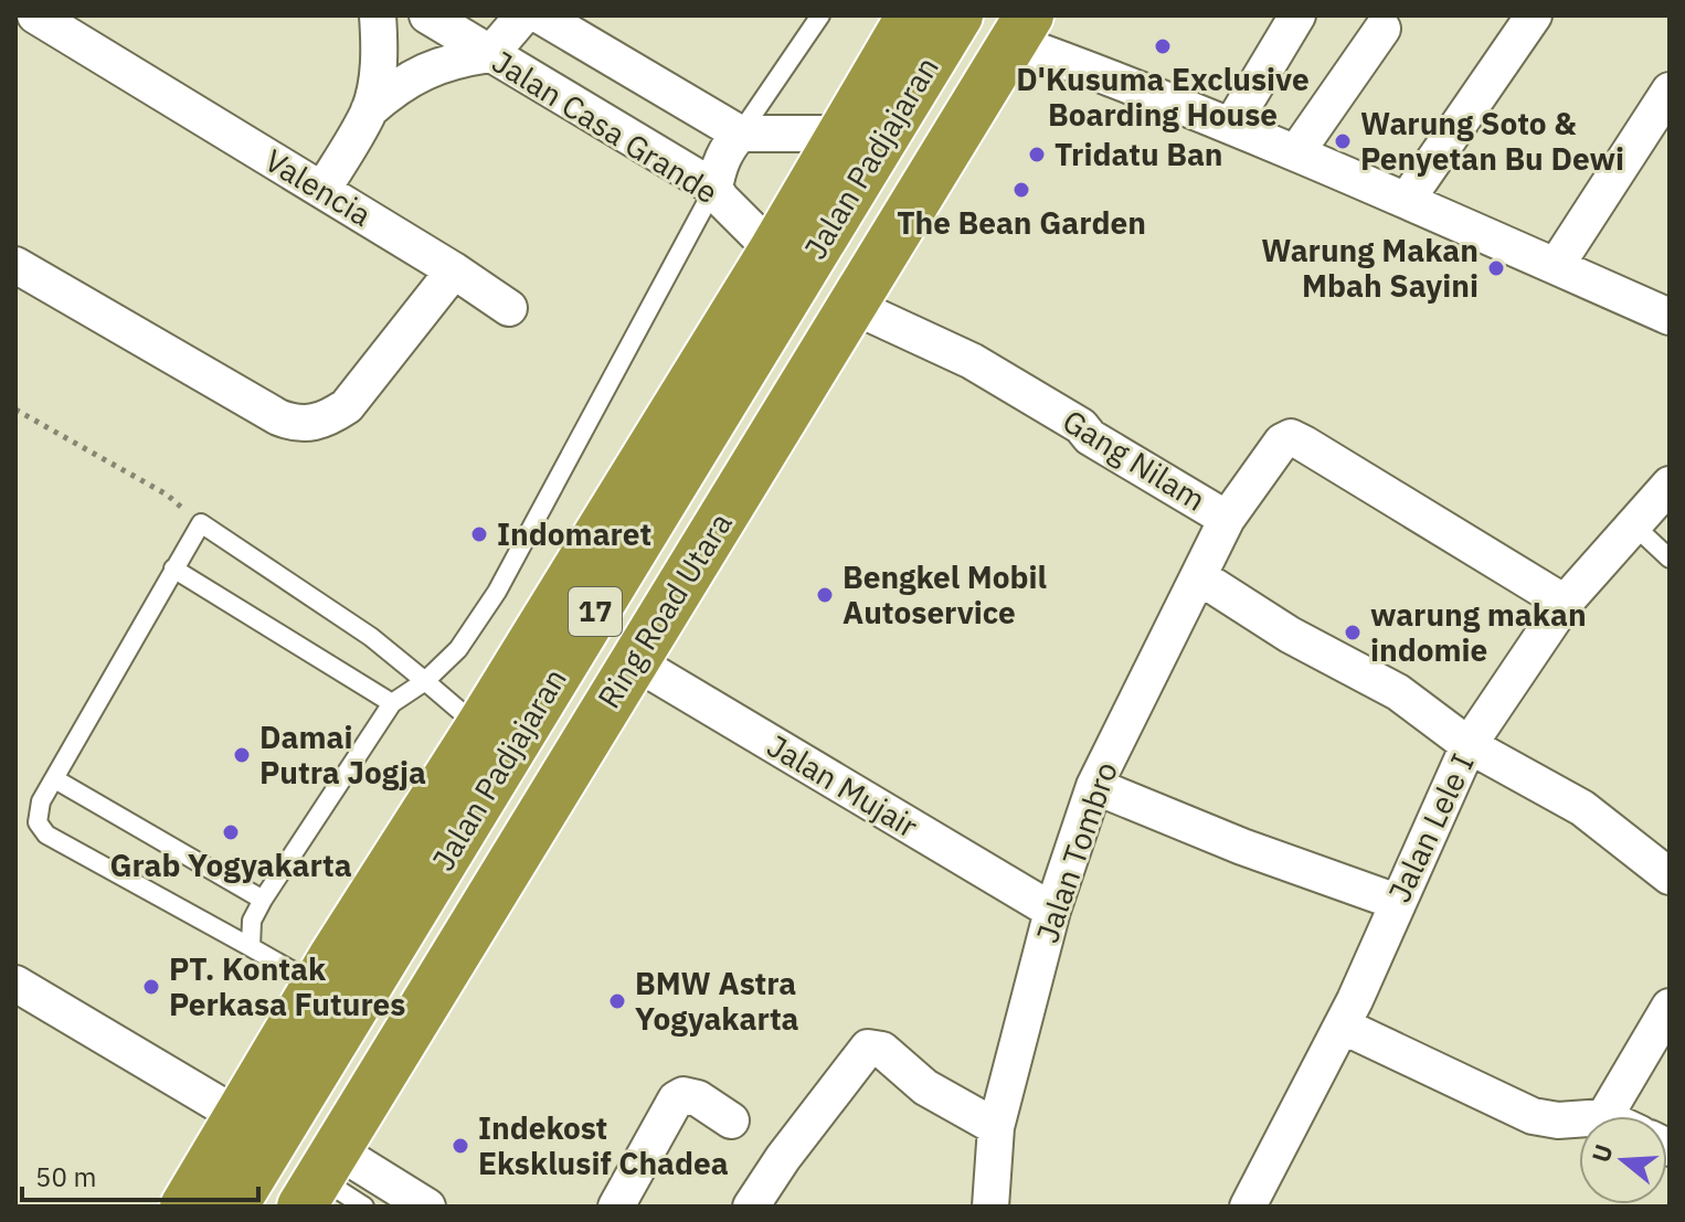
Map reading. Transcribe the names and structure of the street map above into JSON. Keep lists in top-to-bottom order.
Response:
{
  "streets": {
    "highway": ["Jalan Padjajaran", "Ring Road Utara", "17"],
    "street": [
      "Jalan Casa Grande",
      "Valencia",
      "Gang Nilam",
      "Jalan Mujair",
      "Jalan Lele I",
      "Jalan Tombro"
    ]
  },
  "crossings": [
    ["Jalan Padjajaran", "Ring Road Utara"],
    ["Gang Nilam", "Ring Road Utara"],
    ["Gang Nilam", "Jalan Lele I"],
    ["Gang Nilam", "Jalan Tombro"],
    ["Ring Road Utara", "Jalan Mujair"],
    ["Jalan Mujair", "Jalan Tombro"]
  ],
  "places": [
    "D'Kusuma Exclusive Boarding House",
    "Warung Soto & Penyetan Bu Dewi",
    "Tridatu Ban",
    "The Bean Garden",
    "Warung Makan Mbah Sayini",
    "Indomaret",
    "Bengkel Mobil Autoservice",
    "warung makan indomie",
    "Damai Putra Jogja",
    "Grab Yogyakarta",
    "PT. Kontak Perkasa Futures",
    "BMW Astra Yogyakarta",
    "Indekost Eksklusif Chadea"
  ],
  "scale_bar": "50 m",
  "north": "left"
}
